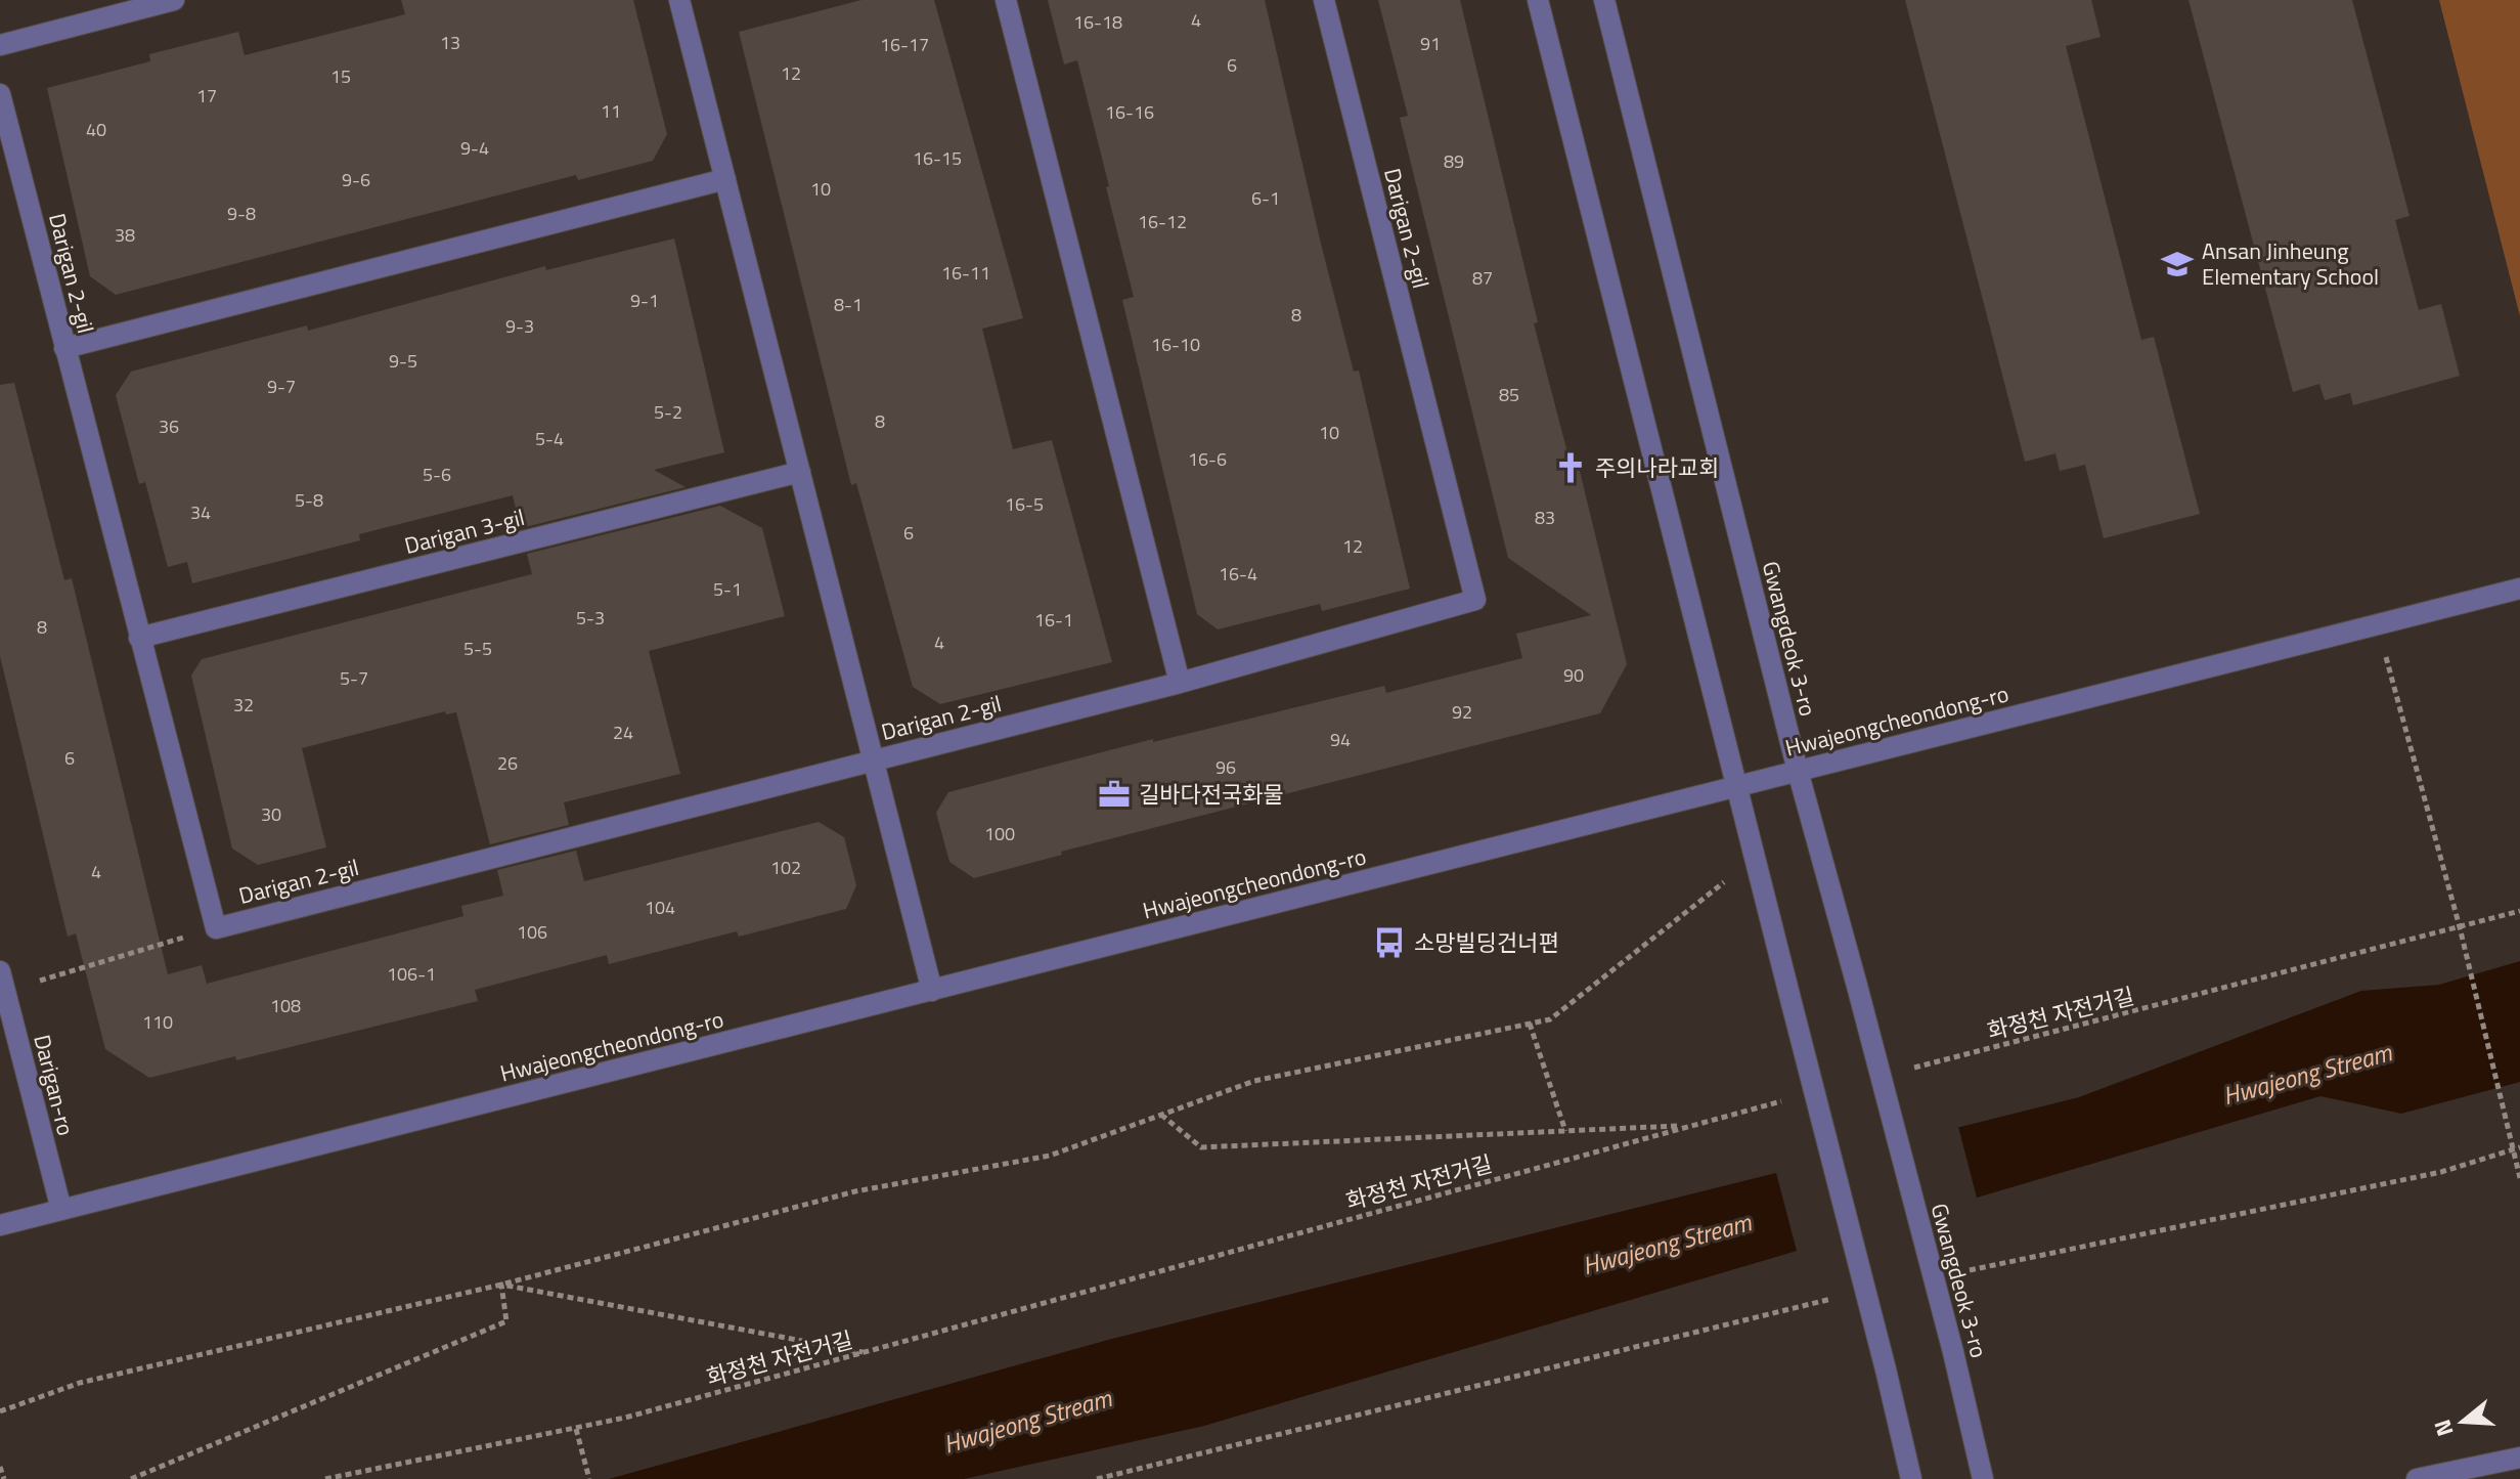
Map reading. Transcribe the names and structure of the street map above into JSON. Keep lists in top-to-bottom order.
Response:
{
  "streets": {
    "street": [
      "Darigan 2-gil",
      "Darigan 3-gil",
      "Gwangdeok 3-ro",
      "Hwajeongcheondong-ro",
      "Darigan-ro"
    ],
    "path": ["화정천 자전거길"]
  },
  "crossings": [
    ["Darigan 2-gil", "Darigan 3-gil"],
    ["Gwangdeok 3-ro", "Hwajeongcheondong-ro"],
    ["Hwajeongcheondong-ro", "Darigan-ro"]
  ],
  "water": ["Hwajeong Stream"],
  "places": {
    "school or university": ["Ansan Jinheung Elementary School"],
    "church": ["주의나라교회"],
    "office": ["길바다전국화물"],
    "bus stop": ["소망빌딩건너편"]
  },
  "house_numbers": [
    "4",
    "16-18",
    "13",
    "91",
    "16-17",
    "6",
    "12",
    "15",
    "17",
    "11",
    "16-16",
    "40",
    "9-4",
    "16-15",
    "89",
    "9-6",
    "10",
    "6-1",
    "9-8",
    "16-12",
    "38",
    "16-11",
    "87",
    "9-1",
    "8-1",
    "8",
    "9-3",
    "16-10",
    "9-5",
    "9-7",
    "85",
    "5-2",
    "8",
    "36",
    "10",
    "5-4",
    "16-6",
    "5-6",
    "5-8",
    "16-5",
    "34",
    "83",
    "6",
    "12",
    "16-4",
    "5-1",
    "5-3",
    "16-1",
    "8",
    "4",
    "5-5",
    "90",
    "5-7",
    "32",
    "92",
    "24",
    "94",
    "6",
    "26",
    "96",
    "30",
    "100",
    "102",
    "4",
    "104",
    "106",
    "106-1",
    "108",
    "110"
  ],
  "north": "left"
}
